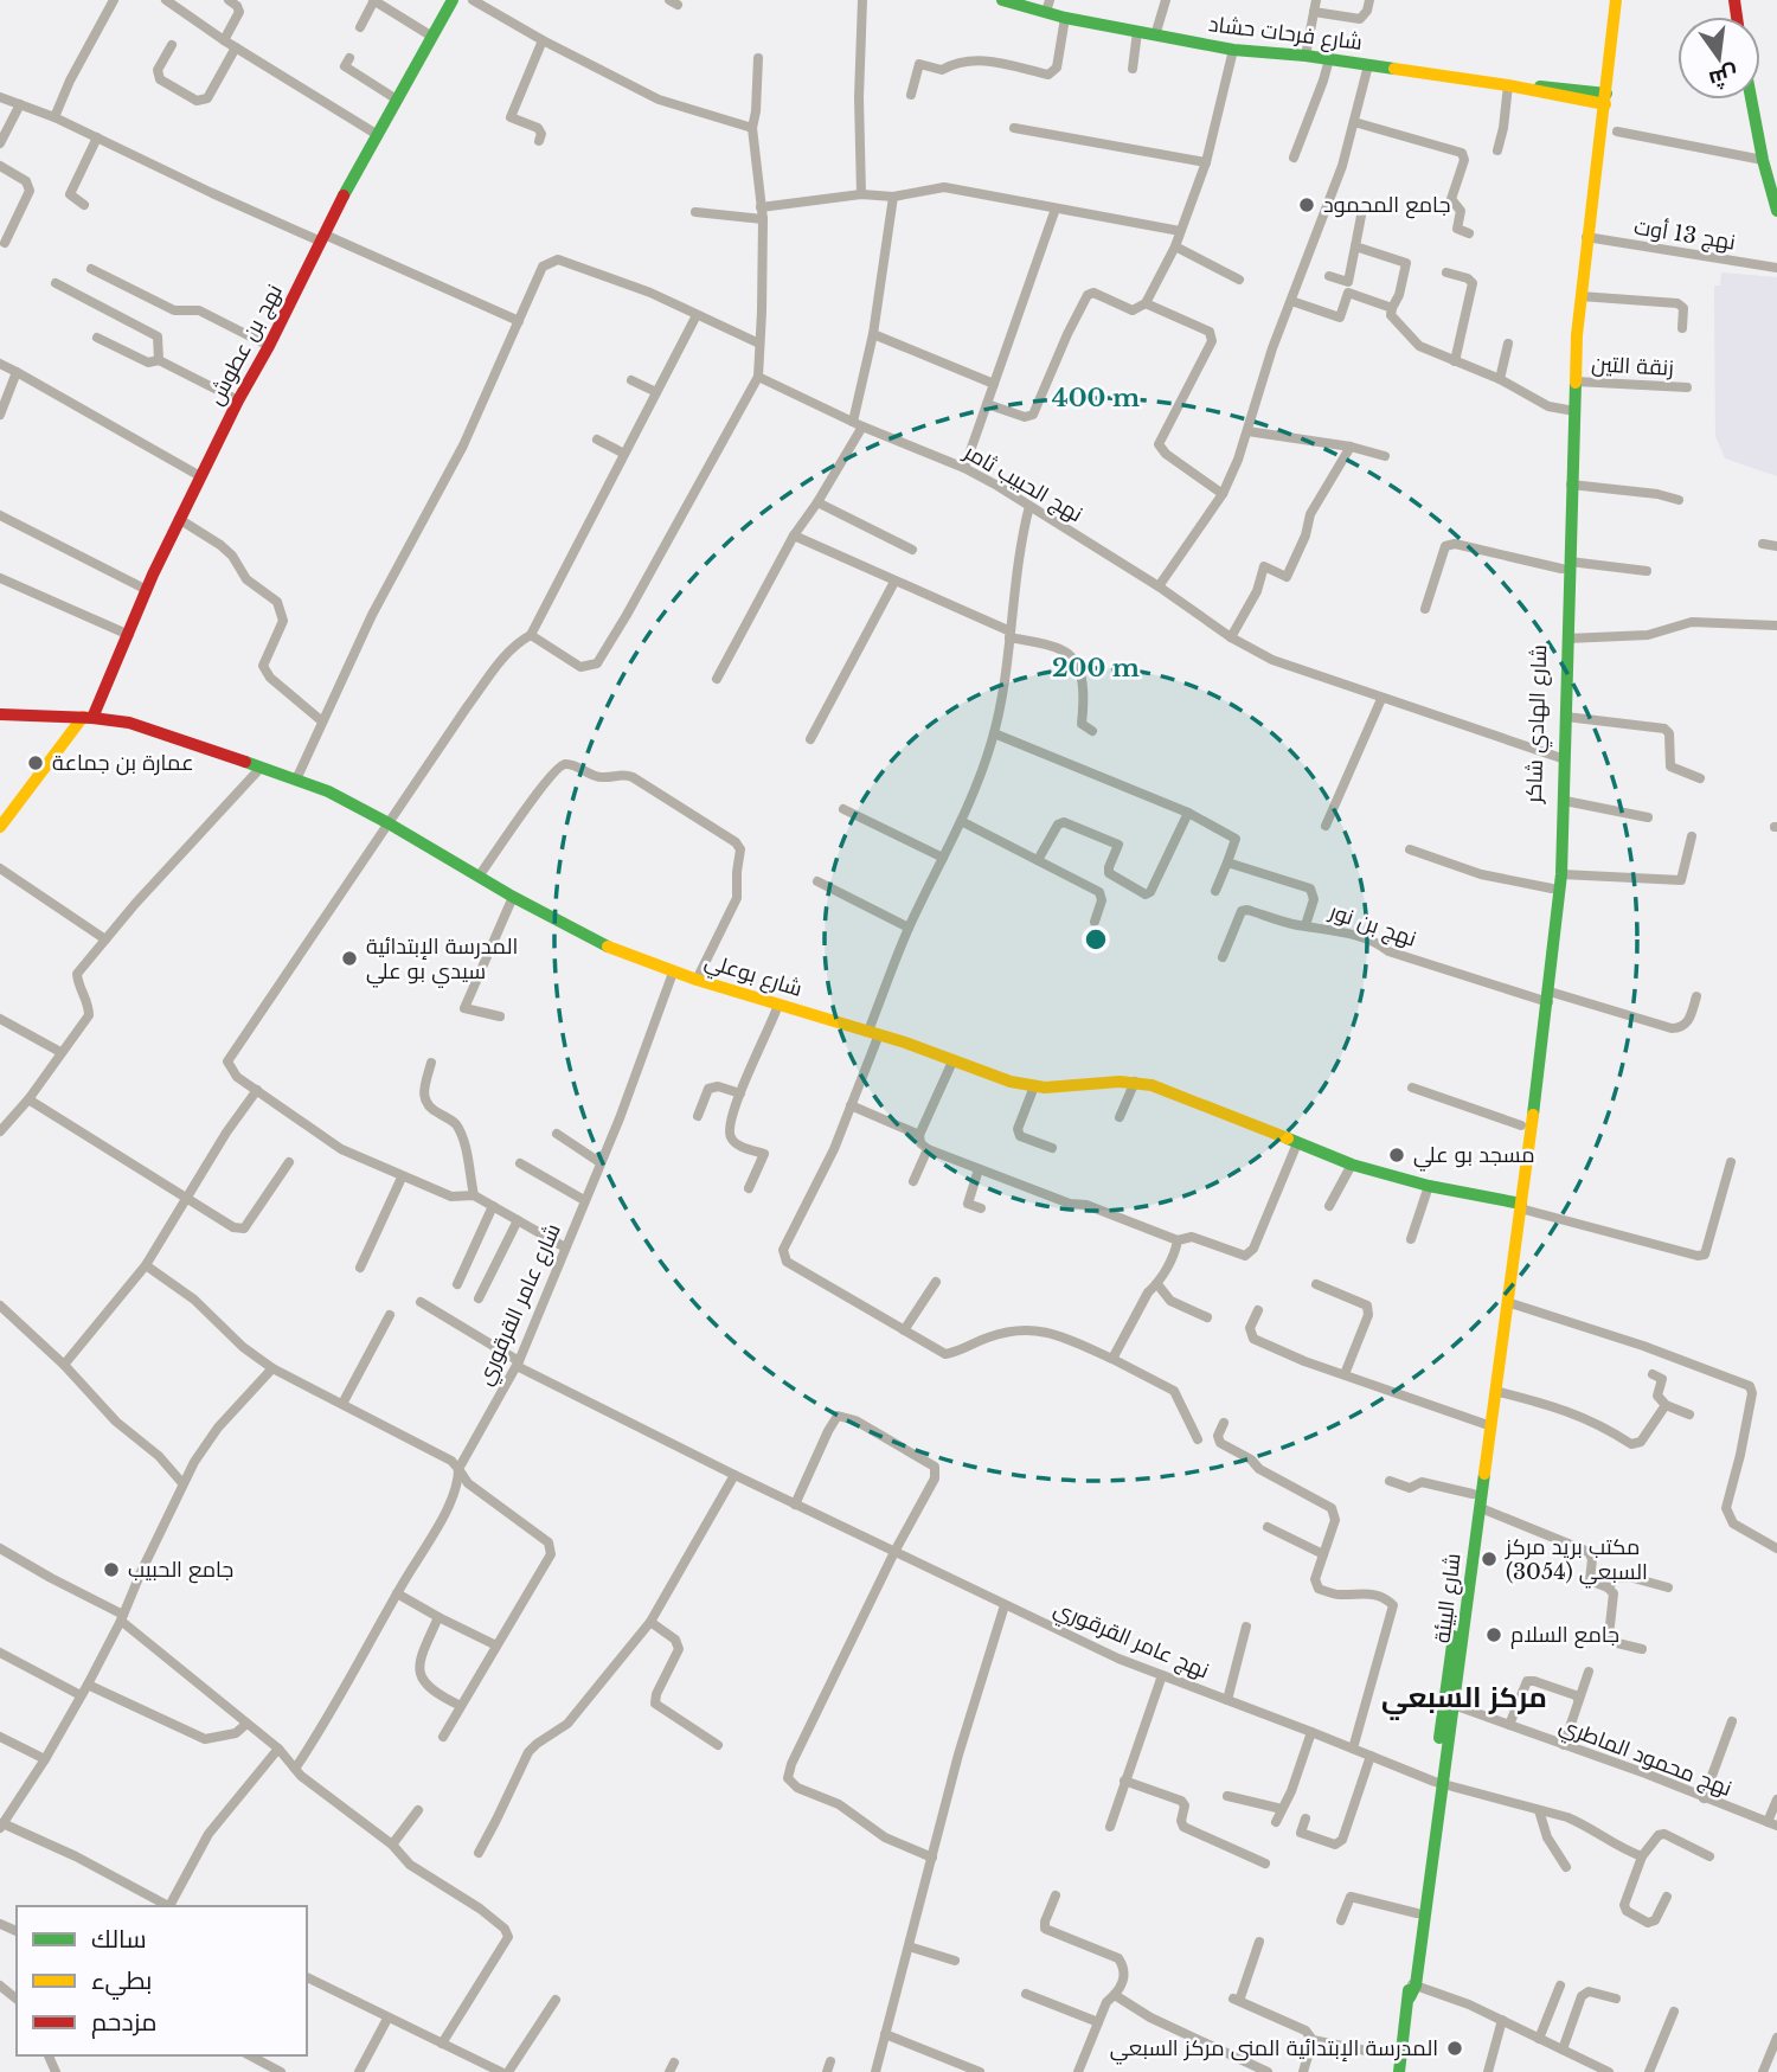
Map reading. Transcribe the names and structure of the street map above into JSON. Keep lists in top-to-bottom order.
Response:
{
  "streets": {
    "main road": [
      "شارع فرحات حشاد",
      "نهج بن عطوش",
      "شارع الهادي شاكر",
      "شارع بوعلي",
      "شارع البيئة"
    ],
    "street": [
      "نهج 13 أوت",
      "زنقة التين",
      "نهج الحبيب ثامر",
      "نهج بن نور",
      "شارع عامر القرقوري",
      "نهج عامر القرقوري",
      "نهج محمود الماطري"
    ]
  },
  "crossings": [
    ["شارع فرحات حشاد", "شارع الهادي شاكر"],
    ["نهج 13 أوت", "شارع الهادي شاكر"],
    ["نهج بن عطوش", "شارع بوعلي"],
    ["زنقة التين", "شارع الهادي شاكر"],
    ["نهج الحبيب ثامر", "شارع الهادي شاكر"],
    ["شارع الهادي شاكر", "نهج بن نور"],
    ["شارع الهادي شاكر", "شارع بوعلي"],
    ["شارع الهادي شاكر", "شارع البيئة"],
    ["شارع بوعلي", "شارع عامر القرقوري"],
    ["شارع بوعلي", "شارع البيئة"],
    ["شارع عامر القرقوري", "نهج عامر القرقوري"],
    ["شارع البيئة", "نهج عامر القرقوري"],
    ["شارع البيئة", "نهج محمود الماطري"]
  ],
  "districts": ["مركز السبعي"],
  "places": [
    "جامع المحمود",
    "عمارة بن جماعة",
    "المدرسة الإبتدائية سيدي بو علي",
    "مسجد بو علي",
    "مكتب بريد مركز السبعي (3054)",
    "جامع الحبيب",
    "جامع السلام",
    "المدرسة الإبتدائية المنى مركز السبعي"
  ],
  "legend": ["سالك", "بطيء", "مزدحم"],
  "north": "bottom",
  "rings": ["400 m", "200 m"]
}
